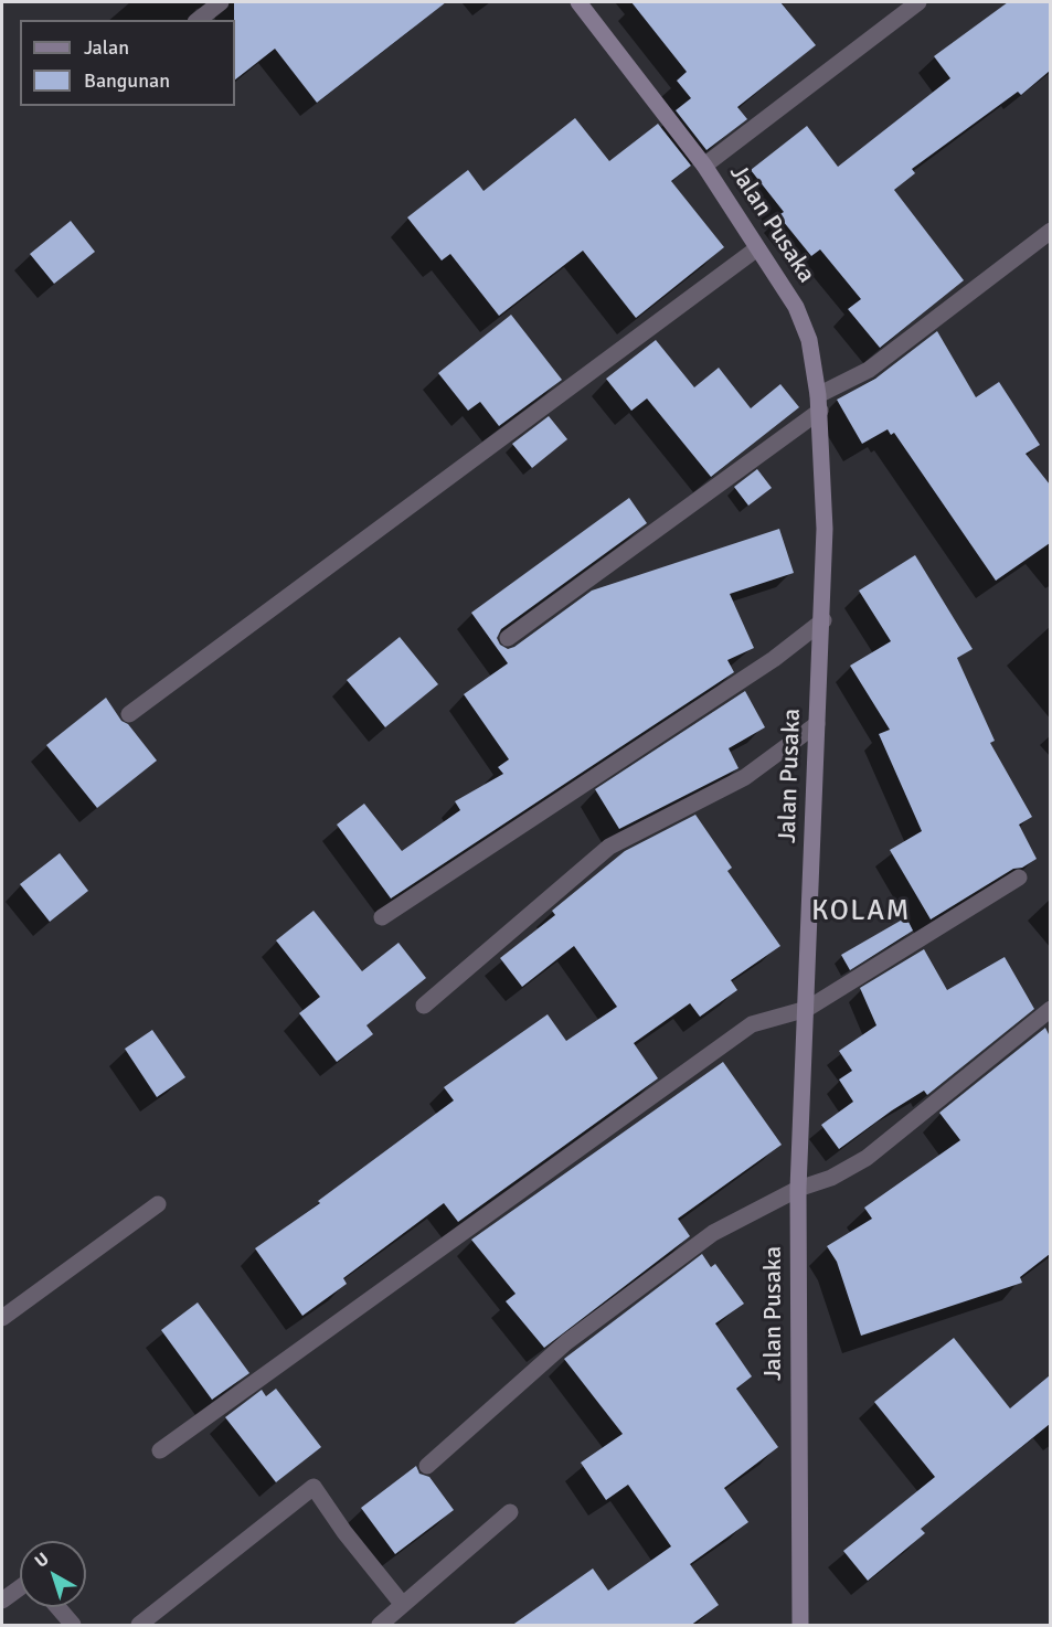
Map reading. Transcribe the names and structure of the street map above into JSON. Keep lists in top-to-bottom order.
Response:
{
  "streets": {
    "street": ["Jalan Pusaka"]
  },
  "districts": ["KOLAM"],
  "legend": ["Jalan", "Bangunan"],
  "north": "top left"
}
